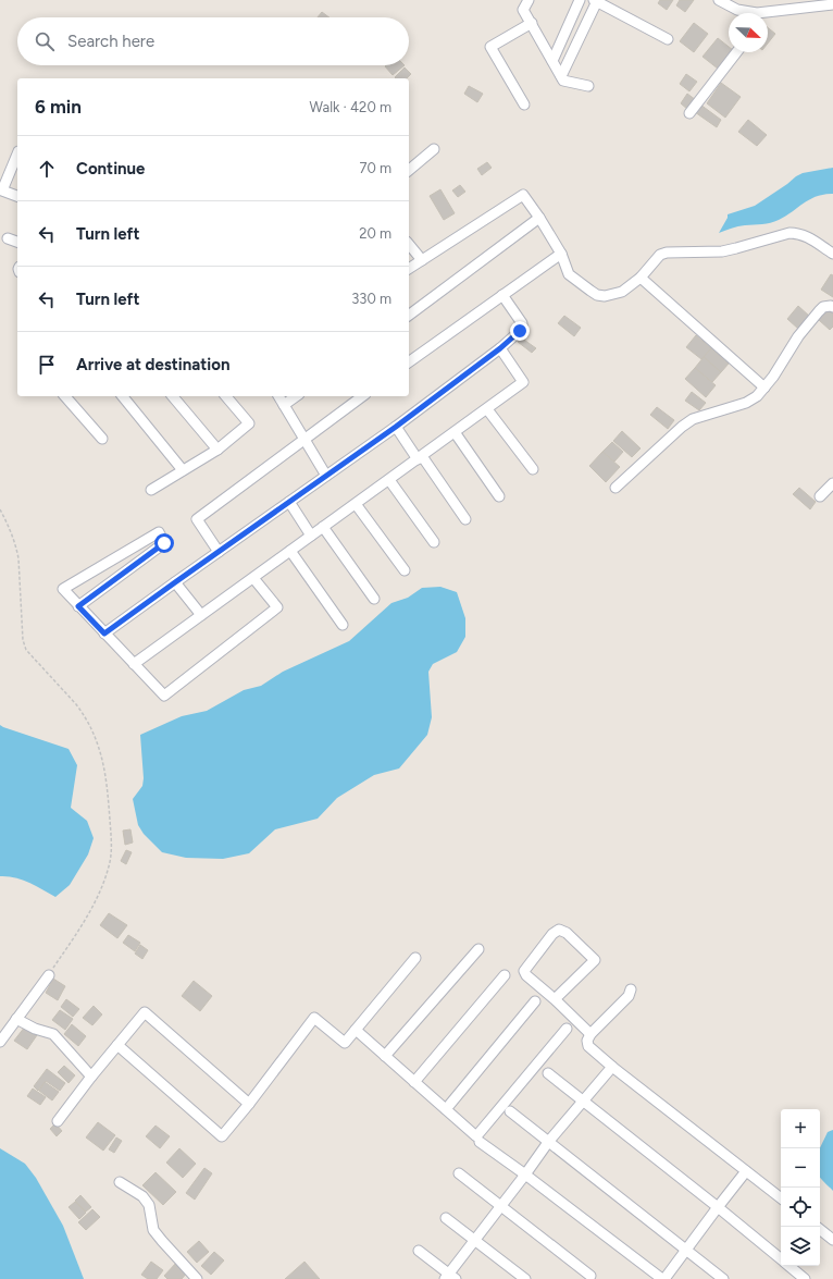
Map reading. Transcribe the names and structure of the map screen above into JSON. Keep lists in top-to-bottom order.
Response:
{
  "north": "bottom right",
  "page": {
    "search": "Search here",
    "heading": ["6 min", "Walk · 420 m"],
    "list": [
      ["Continue", "70 m"],
      ["Turn left", "20 m"],
      ["Turn left", "330 m"],
      "Arrive at destination"
    ],
    "map_buttons": ["+", "−"]
  }
}
